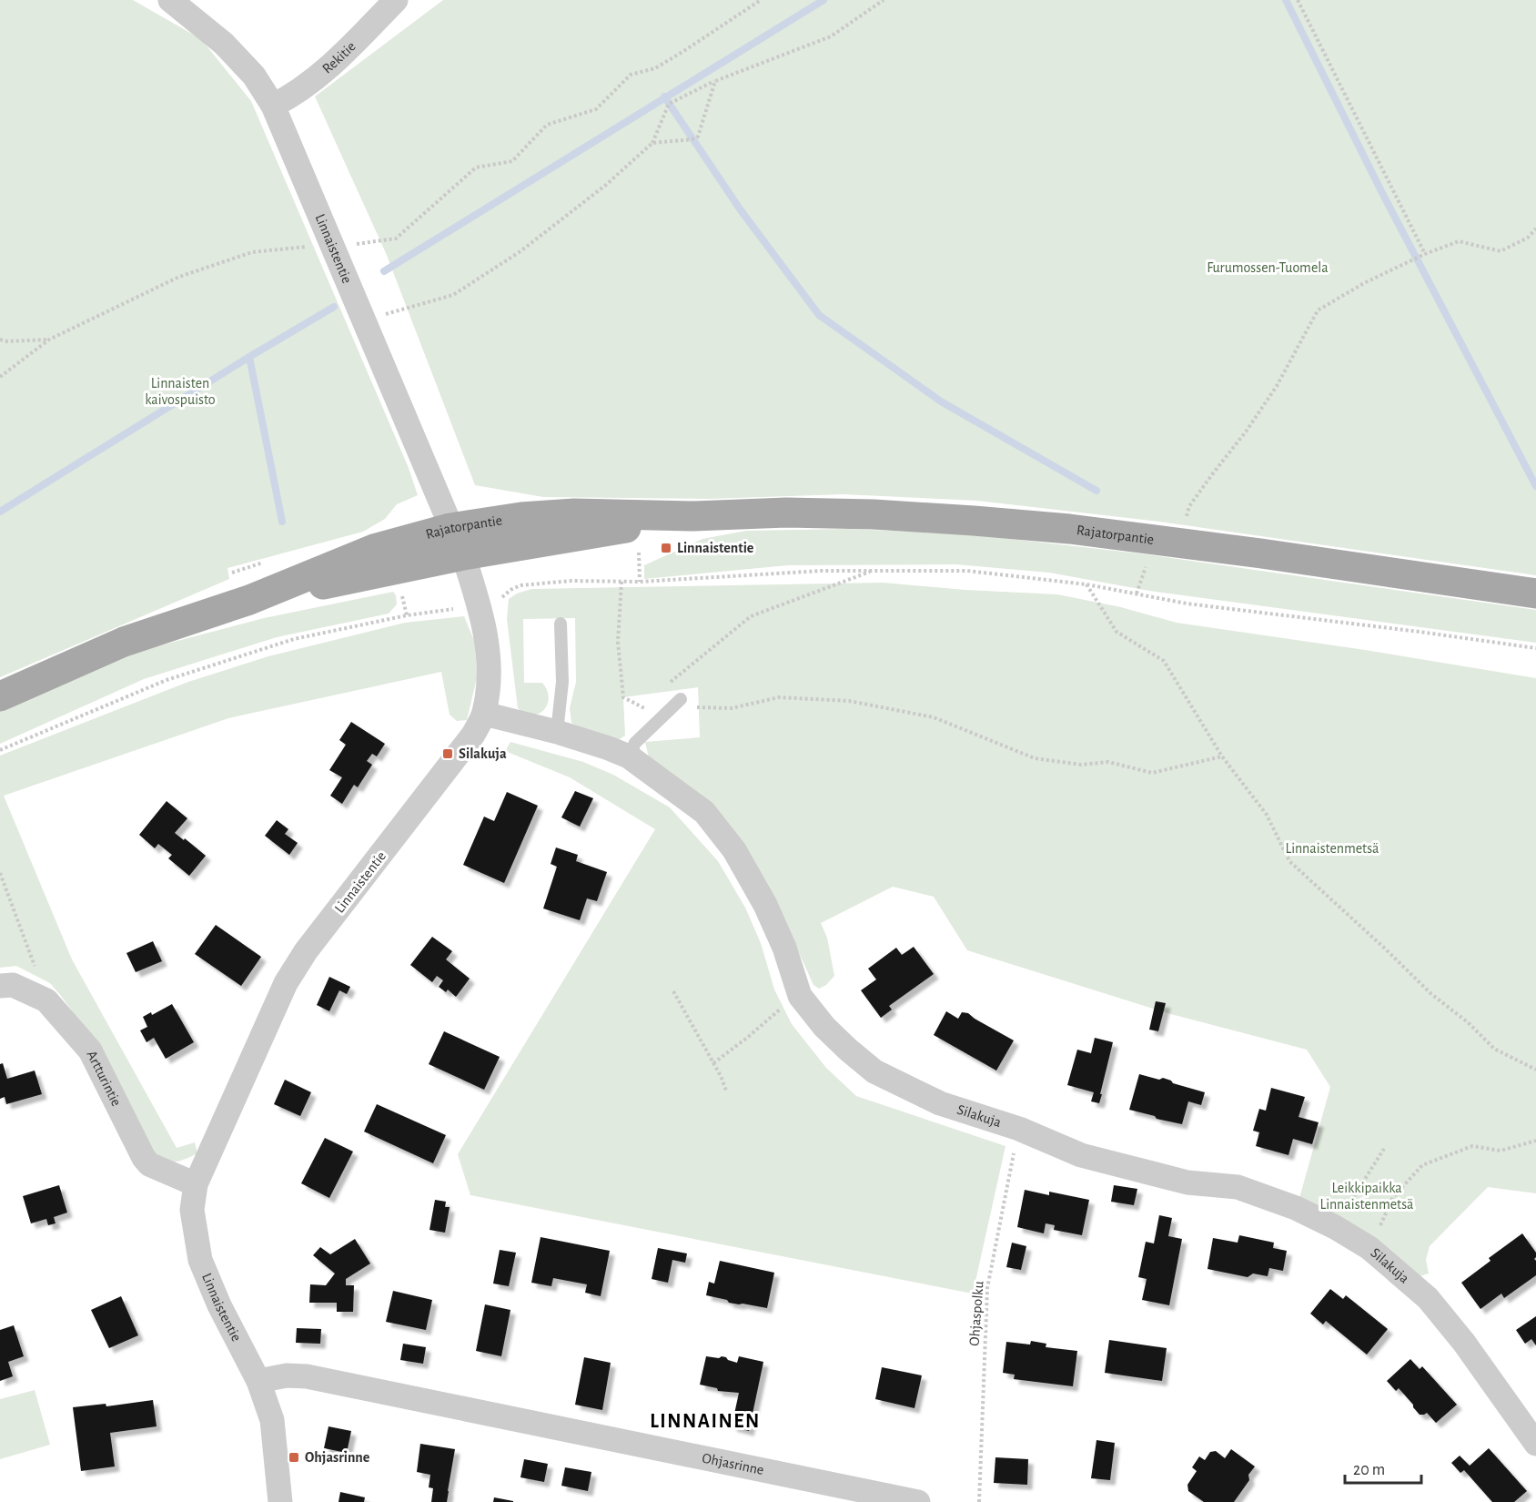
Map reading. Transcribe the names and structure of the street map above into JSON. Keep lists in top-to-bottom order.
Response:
{
  "streets": {
    "main road": ["Rajatorpantie"],
    "street": [
      "Rekitie",
      "Linnaistentie",
      "Artturintie",
      "Silakuja",
      "Ohjasrinne"
    ],
    "path": ["Ohjaspolku"]
  },
  "crossings": [
    ["Rekitie", "Linnaistentie"],
    ["Linnaistentie", "Rajatorpantie"],
    ["Linnaistentie", "Artturintie"],
    ["Linnaistentie", "Silakuja"],
    ["Linnaistentie", "Ohjasrinne"],
    ["Silakuja", "Ohjaspolku"]
  ],
  "districts": ["LINNAINEN"],
  "parks": [
    "Furumossen-Tuomela",
    "Linnaisten kaivospuisto",
    "Linnaistenmetsä",
    "Leikkipaikka Linnaistenmetsä"
  ],
  "places": {
    "transit": ["Linnaistentie", "Silakuja", "Ohjasrinne"]
  },
  "scale_bar": "20 m"
}
